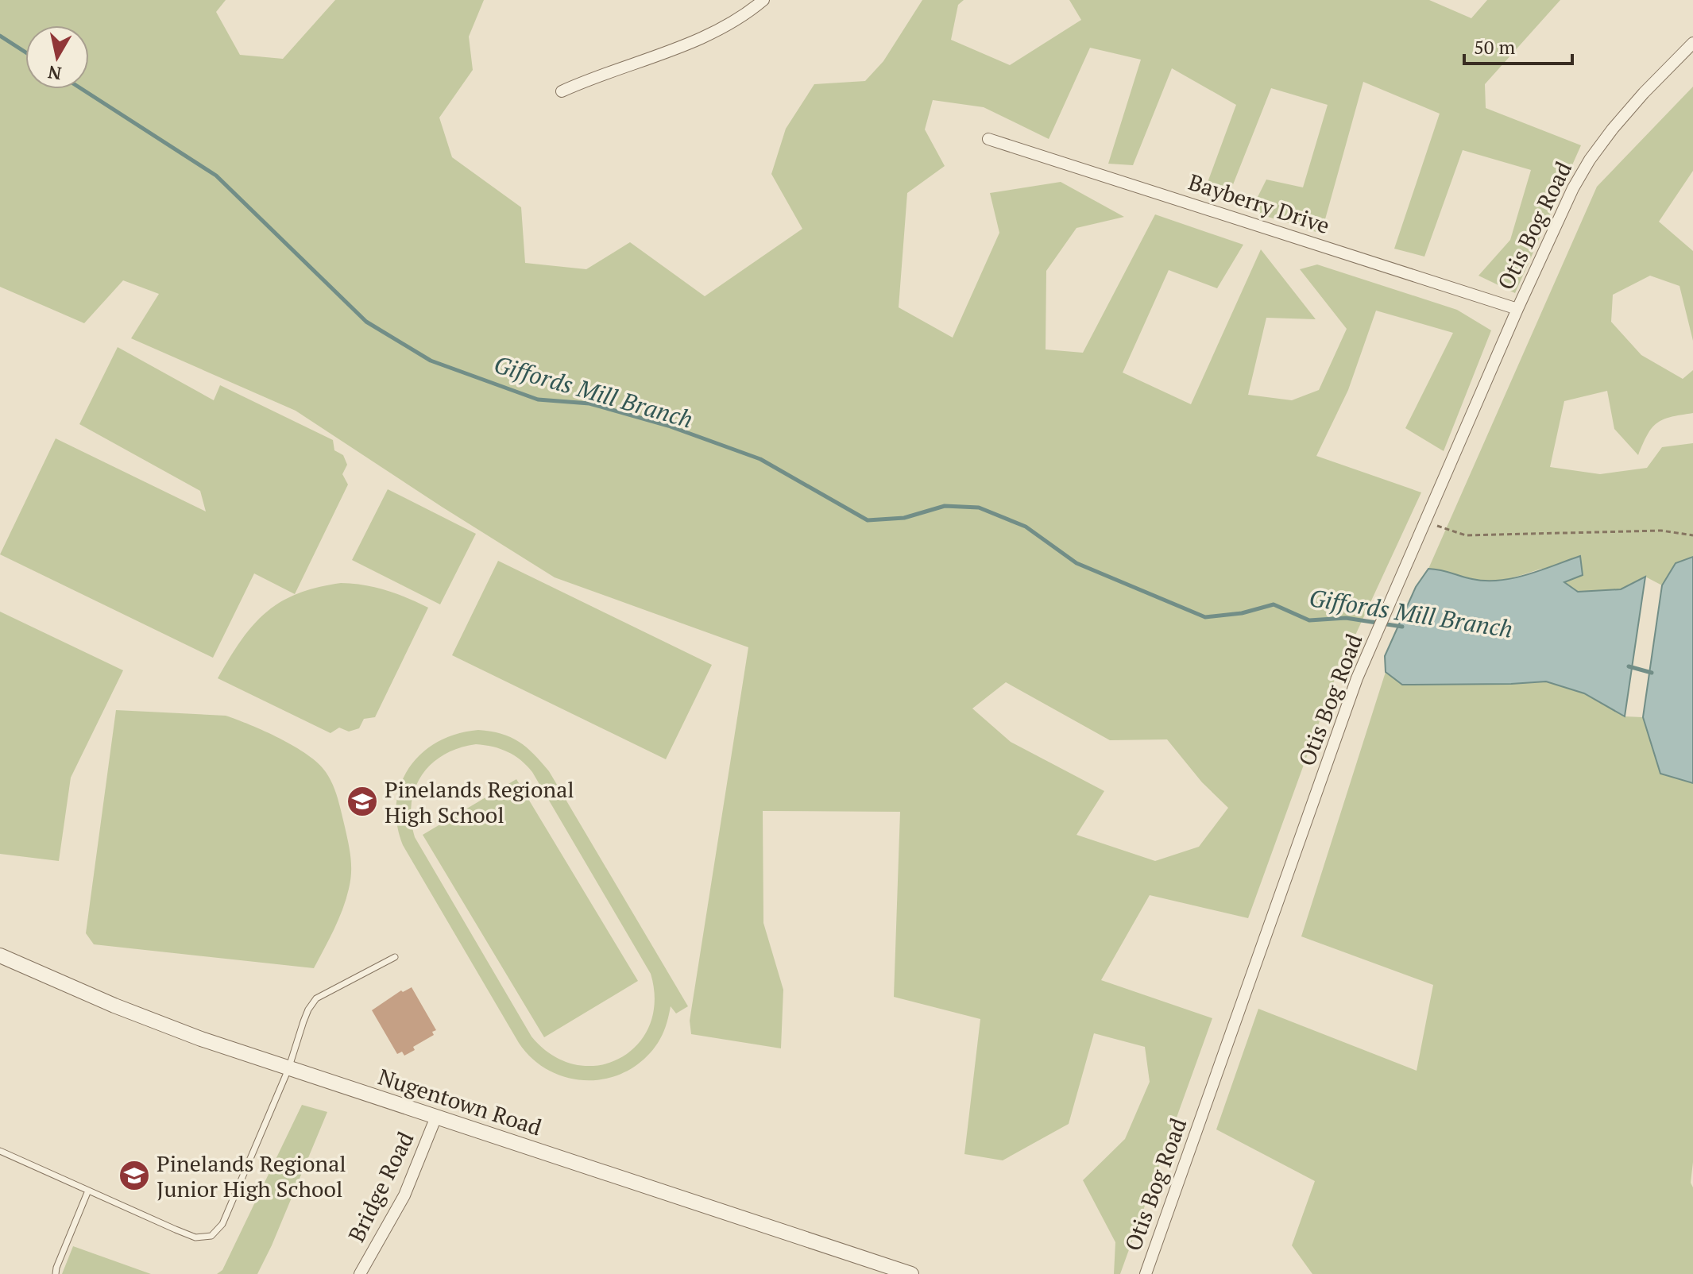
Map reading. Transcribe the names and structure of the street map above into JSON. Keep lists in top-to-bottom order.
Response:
{
  "streets": {
    "street": [
      "Bayberry Drive",
      "Otis Bog Road",
      "Nugentown Road",
      "Bridge Road"
    ]
  },
  "crossings": [
    ["Bayberry Drive", "Otis Bog Road"],
    ["Nugentown Road", "Bridge Road"]
  ],
  "water": ["Giffords Mill Branch"],
  "places": {
    "school or university": ["Pinelands Regional High School", "Pinelands Regional Junior High School"]
  },
  "scale_bar": "50 m",
  "north": "bottom"
}
